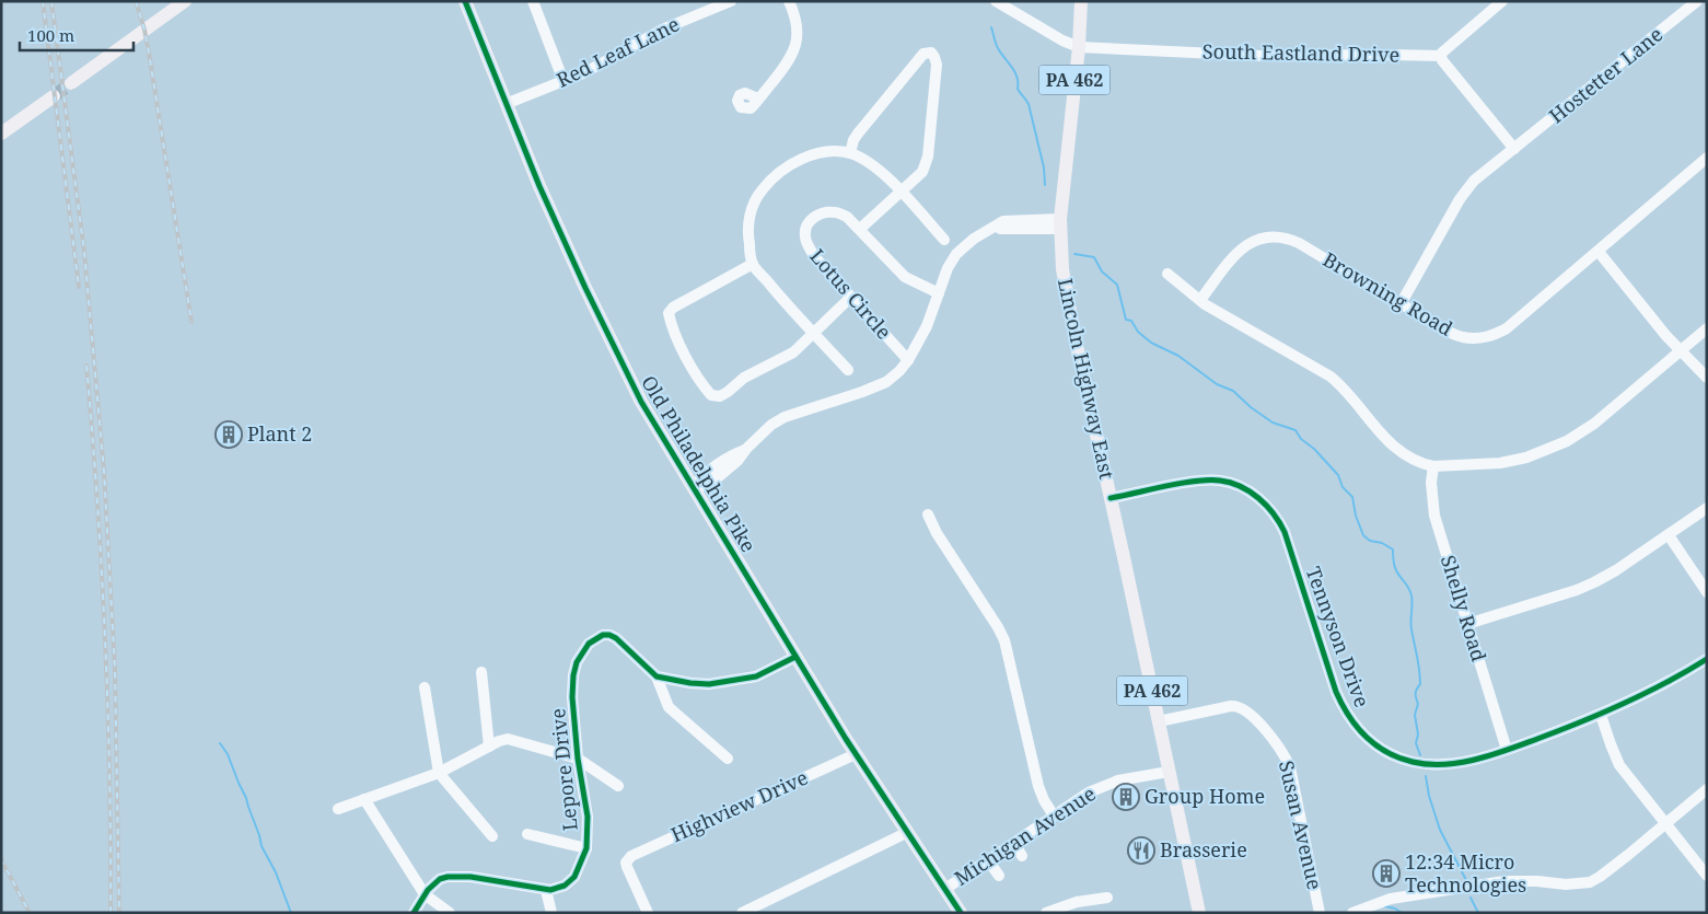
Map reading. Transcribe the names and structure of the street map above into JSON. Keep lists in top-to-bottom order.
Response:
{
  "streets": {
    "main road": ["PA 462", "Lincoln Highway East", "Old Philadelphia Pike"],
    "street": [
      "Red Leaf Lane",
      "South Eastland Drive",
      "Hostetter Lane",
      "Lotus Circle",
      "Browning Road",
      "Shelly Road",
      "Tennyson Drive",
      "Lepore Drive",
      "Highview Drive",
      "Susan Avenue",
      "Michigan Avenue"
    ]
  },
  "crossings": [
    ["Red Leaf Lane", "Old Philadelphia Pike"],
    ["South Eastland Drive", "Lincoln Highway East"],
    ["Hostetter Lane", "Browning Road"],
    ["Lincoln Highway East", "Tennyson Drive"],
    ["Lincoln Highway East", "Susan Avenue"],
    ["Lincoln Highway East", "Michigan Avenue"],
    ["Old Philadelphia Pike", "Highview Drive"],
    ["Old Philadelphia Pike", "Michigan Avenue"],
    ["Shelly Road", "Tennyson Drive"]
  ],
  "places": {
    "building": ["Plant 2", "Group Home", "12:34 Micro Technologies"],
    "restaurant": ["Brasserie"]
  },
  "scale_bar": "100 m"
}
